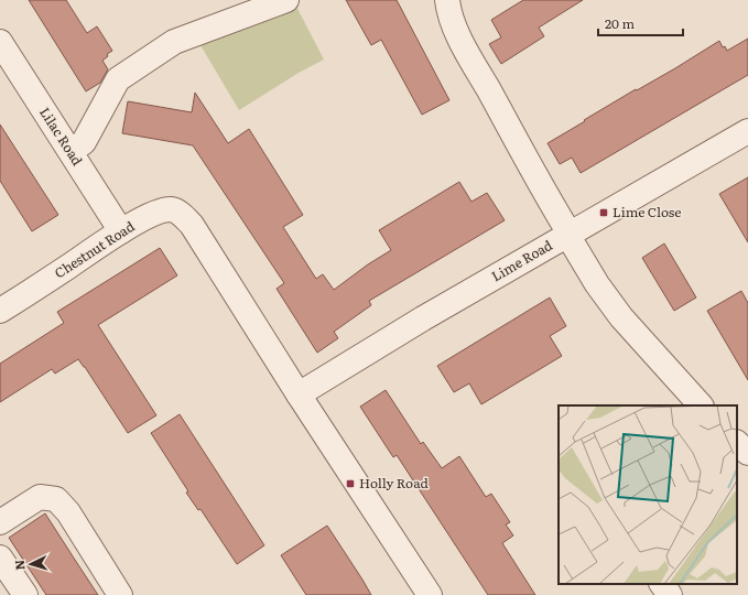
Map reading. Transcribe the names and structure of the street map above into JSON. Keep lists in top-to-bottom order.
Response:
{
  "streets": {
    "street": ["Lilac Road", "Chestnut Road", "Lime Road"]
  },
  "crossings": [
    ["Lilac Road", "Chestnut Road"],
    ["Chestnut Road", "Lime Road"]
  ],
  "places": {
    "transit": ["Lime Close", "Holly Road"]
  },
  "scale_bar": "20 m",
  "north": "left"
}
